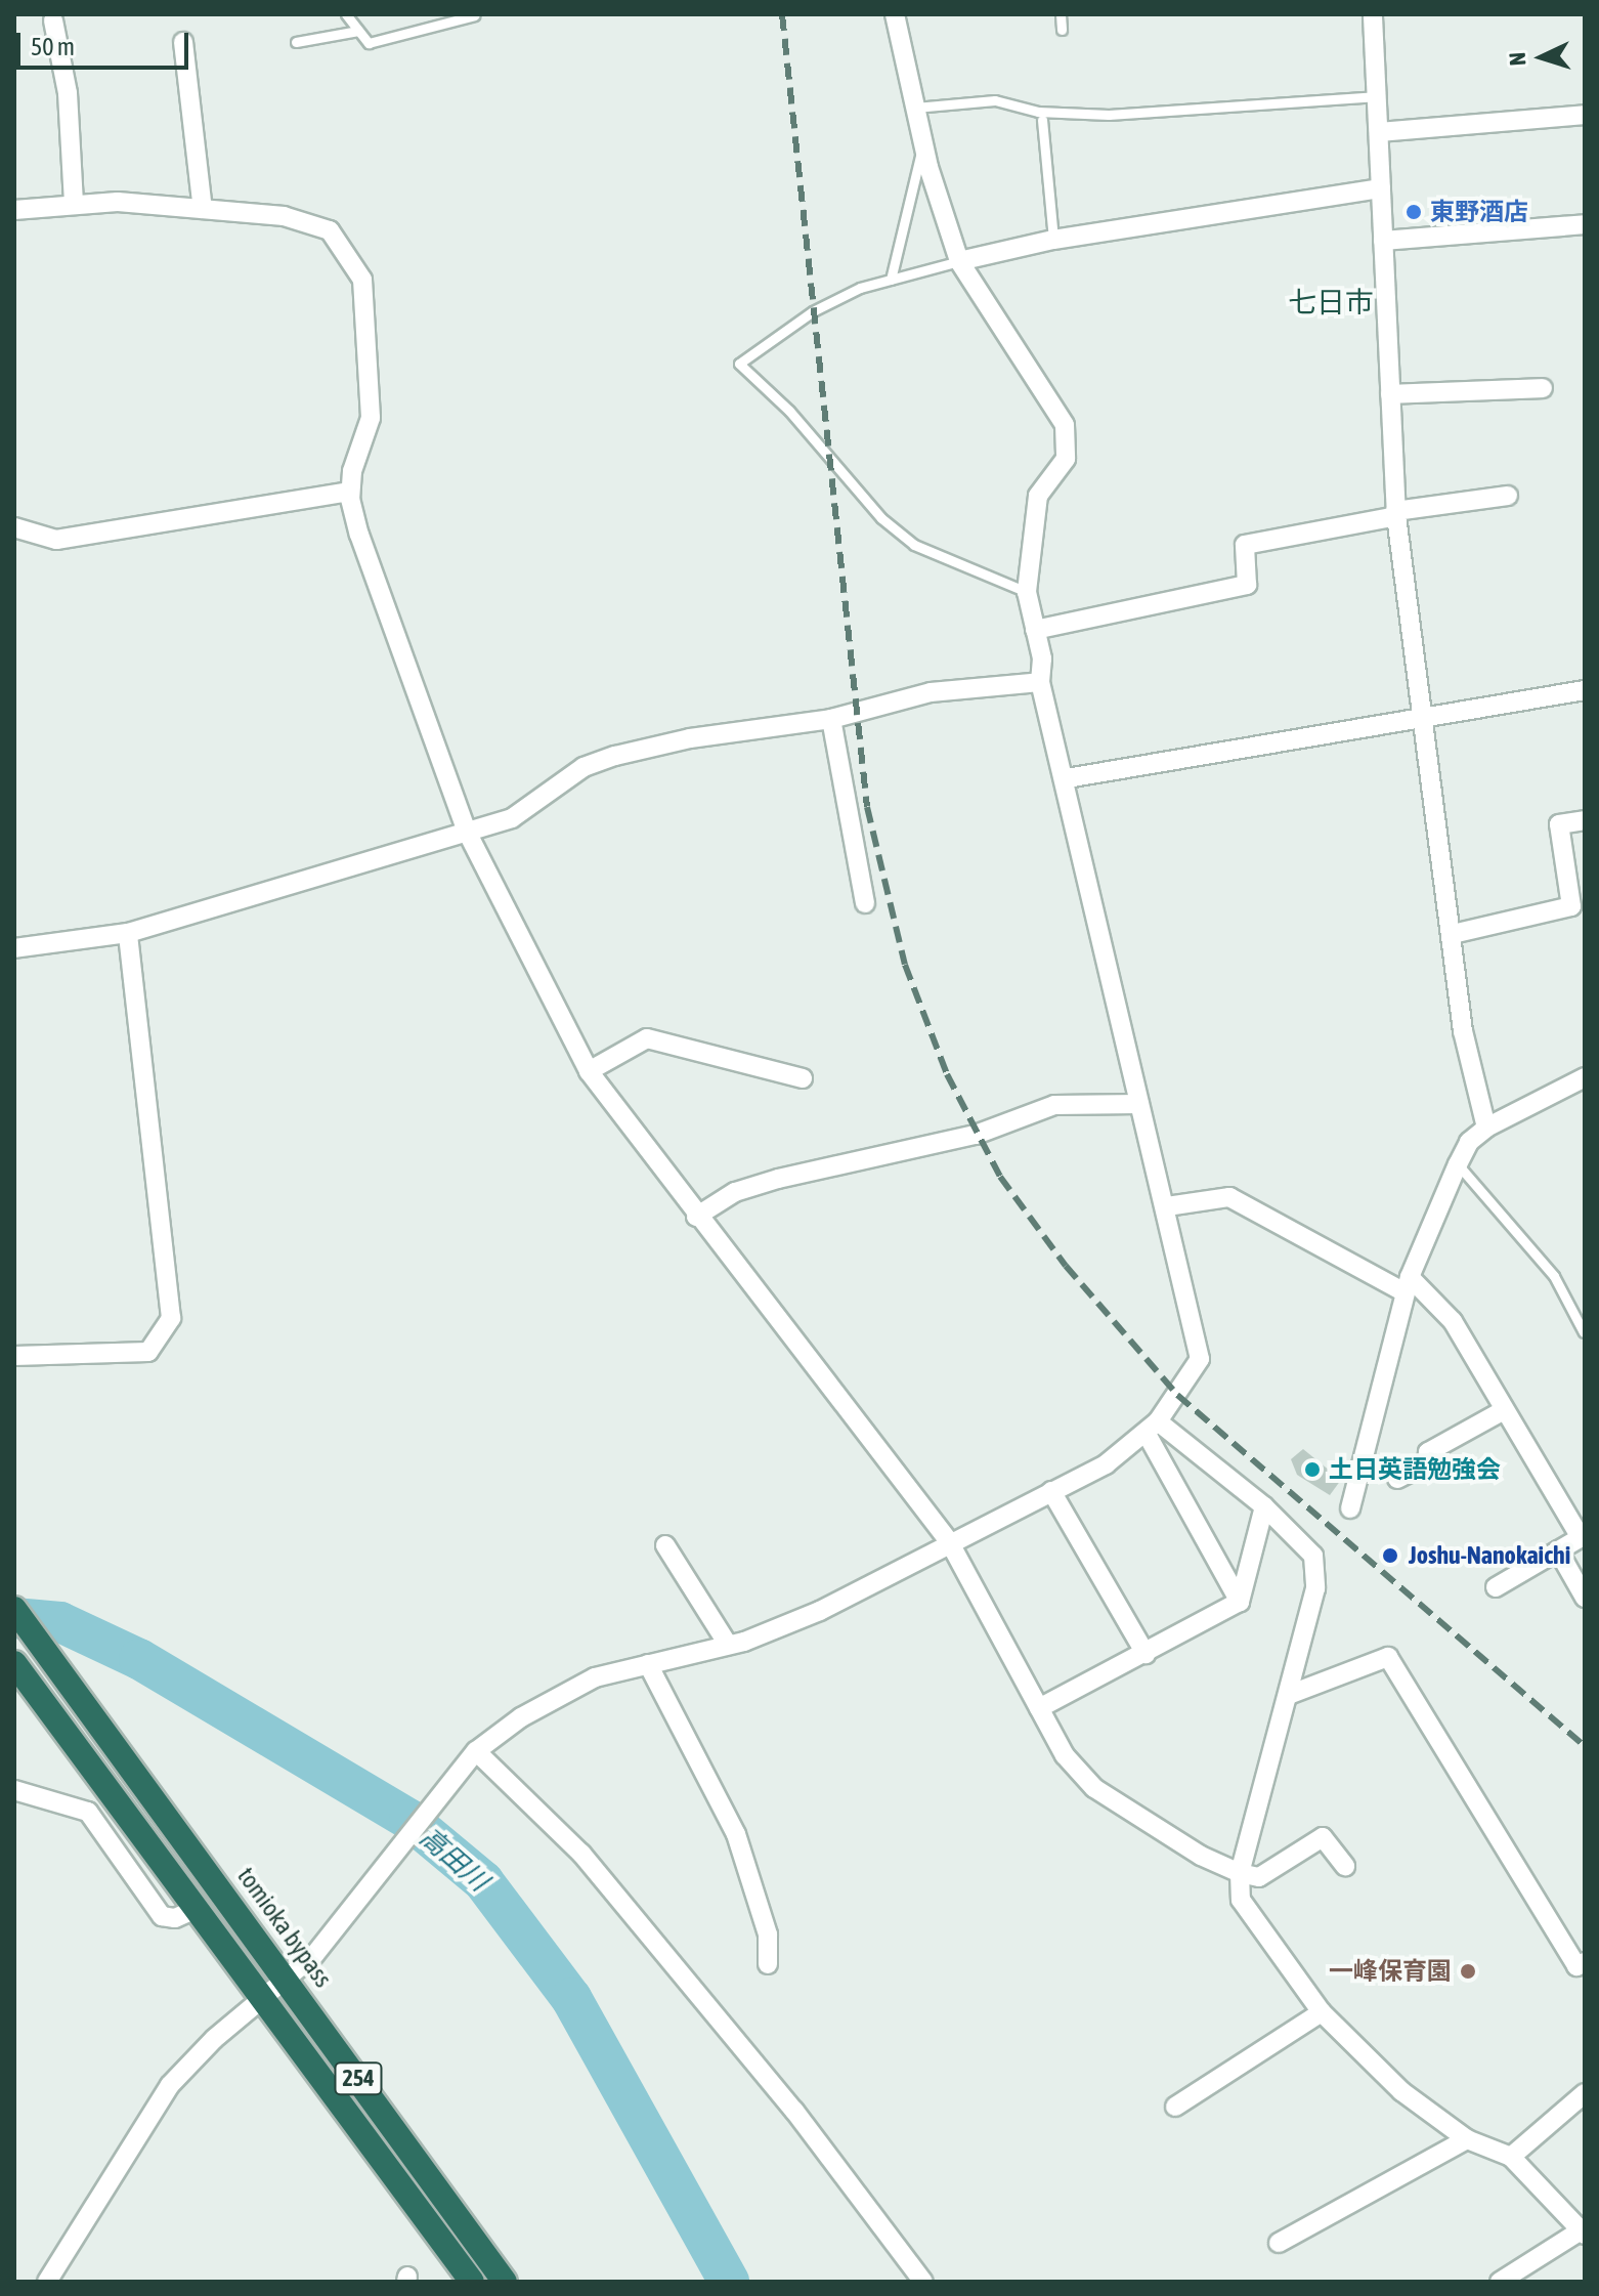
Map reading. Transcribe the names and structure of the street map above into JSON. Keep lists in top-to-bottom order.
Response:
{
  "streets": {
    "highway": ["tomioka bypass", "254"]
  },
  "districts": ["七日市"],
  "water": ["高田川"],
  "places": [
    "東野酒店",
    "土日英語勉強会",
    "Joshu-Nanokaichi",
    "一峰保育園"
  ],
  "scale_bar": "50 m",
  "north": "left"
}
